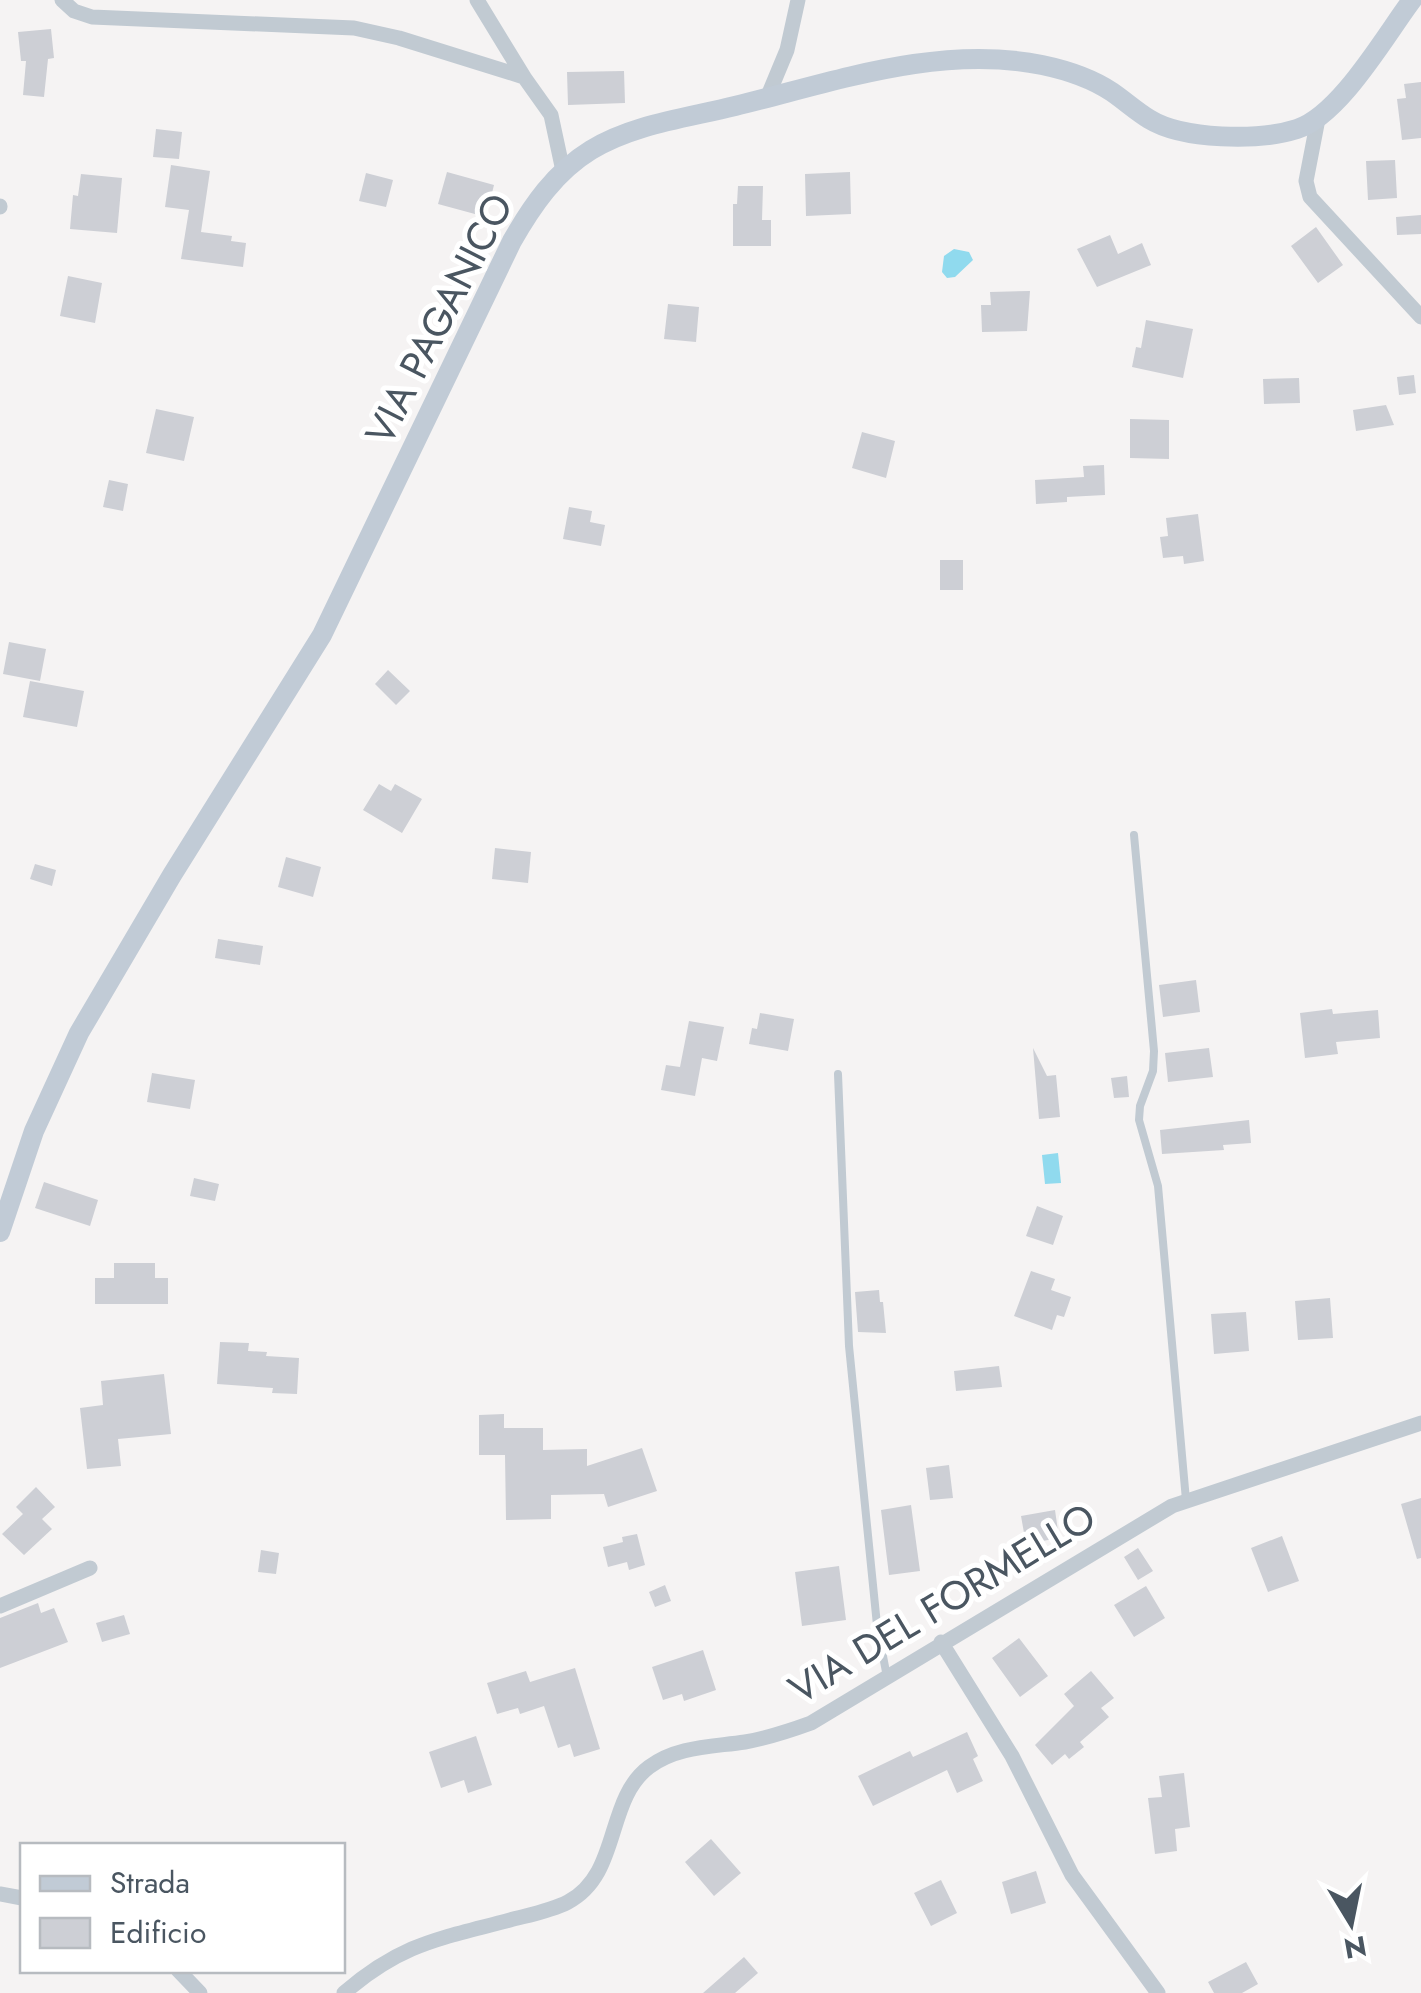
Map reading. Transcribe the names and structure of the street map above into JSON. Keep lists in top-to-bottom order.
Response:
{
  "streets": {
    "street": ["VIA PAGANICO", "VIA DEL FORMELLO"]
  },
  "legend": ["Strada", "Edificio"],
  "north": "bottom"
}
